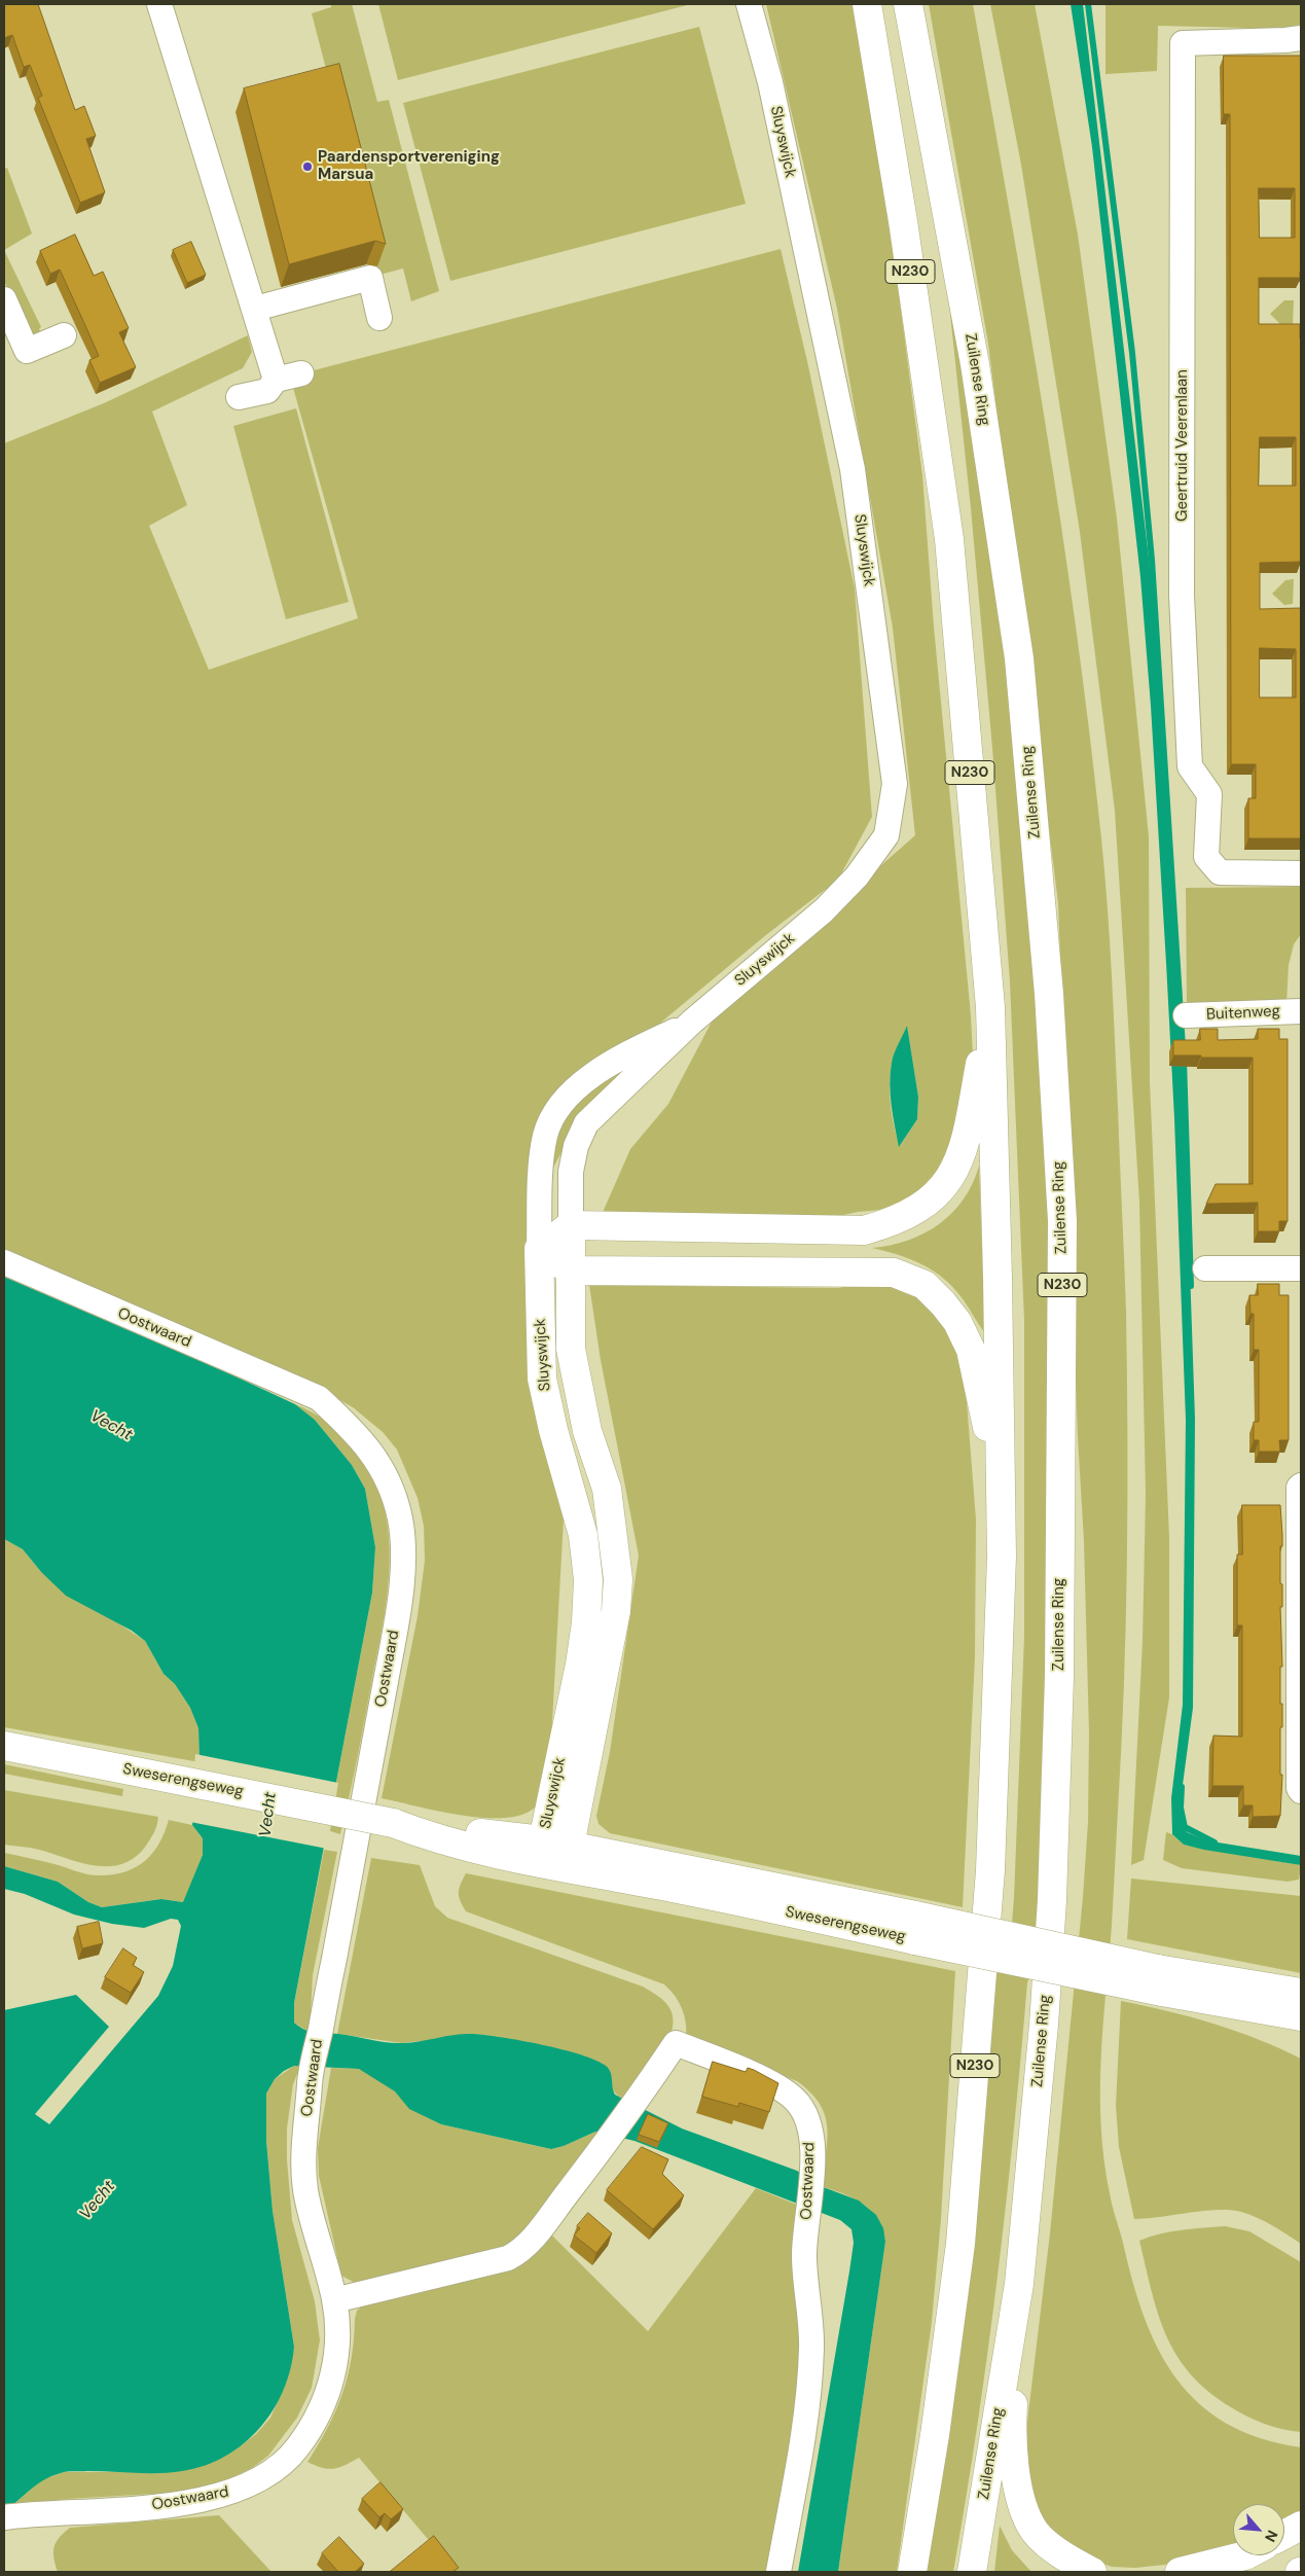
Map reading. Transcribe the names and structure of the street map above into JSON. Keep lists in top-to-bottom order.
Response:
{
  "streets": {
    "main road": [
      "Sluyswijck",
      "N230",
      "Zuilense Ring",
      "Sweserengseweg"
    ],
    "street": ["Geertruid Veerenlaan", "Buitenweg", "Oostwaard"]
  },
  "crossings": [
    ["Sluyswijck", "N230"],
    ["Sluyswijck", "Sweserengseweg"],
    ["N230", "Zuilense Ring"]
  ],
  "water": ["Vecht"],
  "places": ["Paardensportvereniging Marsua"],
  "north": "bottom right"
}
